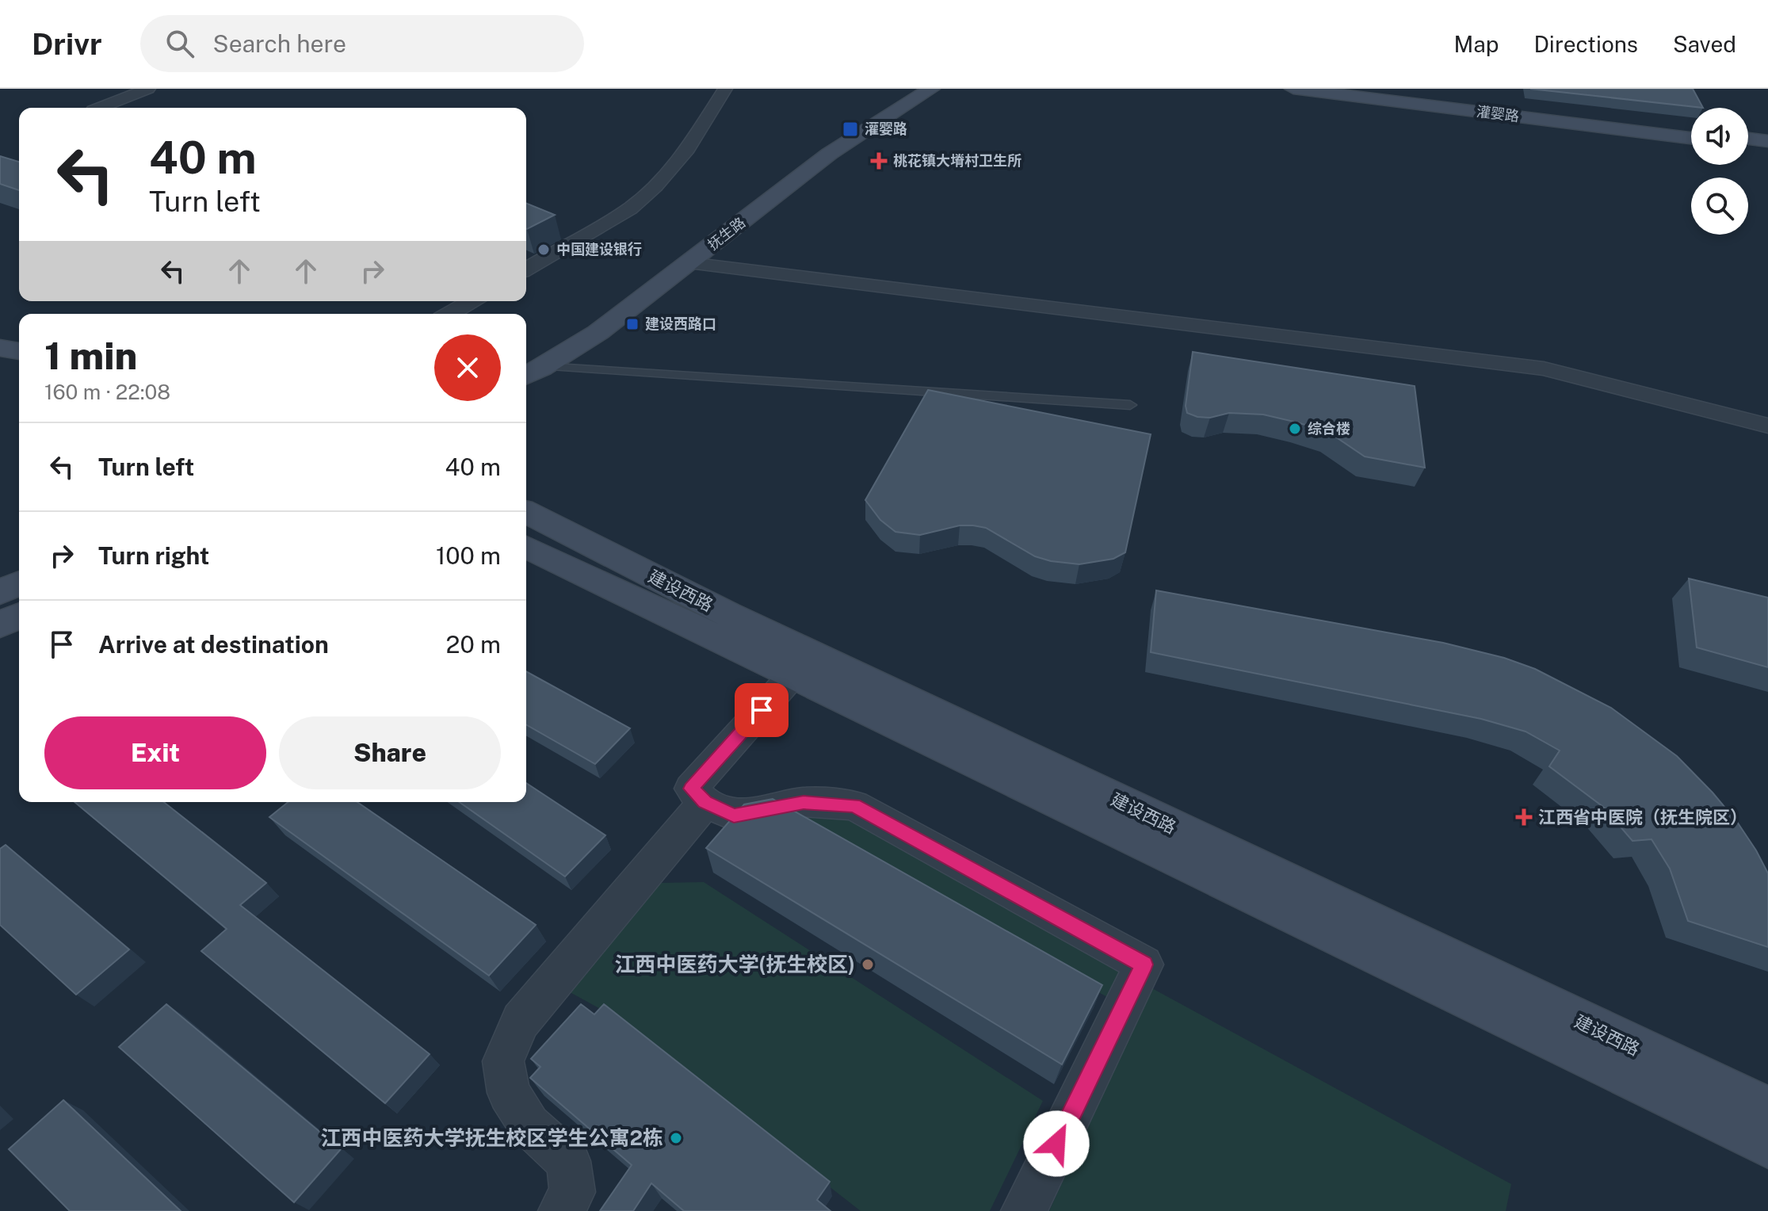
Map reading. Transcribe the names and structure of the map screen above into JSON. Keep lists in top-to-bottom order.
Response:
{
  "streets": {
    "main road": ["灌婴路", "抚生路", "建设西路"]
  },
  "places": {
    "transit": ["灌婴路", "建设西路口"],
    "health": ["桃花镇大塉村卫生所", "江西省中医院（抚生院区）"],
    "other": [
      "中国建设银行",
      "综合楼",
      "江西中医药大学(抚生校区)",
      "江西中医药大学抚生校区学生公寓2栋"
    ]
  },
  "page": {
    "header": "Drivr",
    "search": "Search here",
    "nav": ["Map", "Directions", "Saved"],
    "turn": ["40 m", "Turn left"],
    "heading": ["1 min", "160 m · 22:08"],
    "list": [
      {
        "name": "Turn left",
        "value": "40 m"
      },
      {
        "name": "Turn right",
        "value": "100 m"
      },
      {
        "name": "Arrive at destination",
        "value": "20 m"
      }
    ],
    "buttons": ["Exit", "Share"]
  }
}
